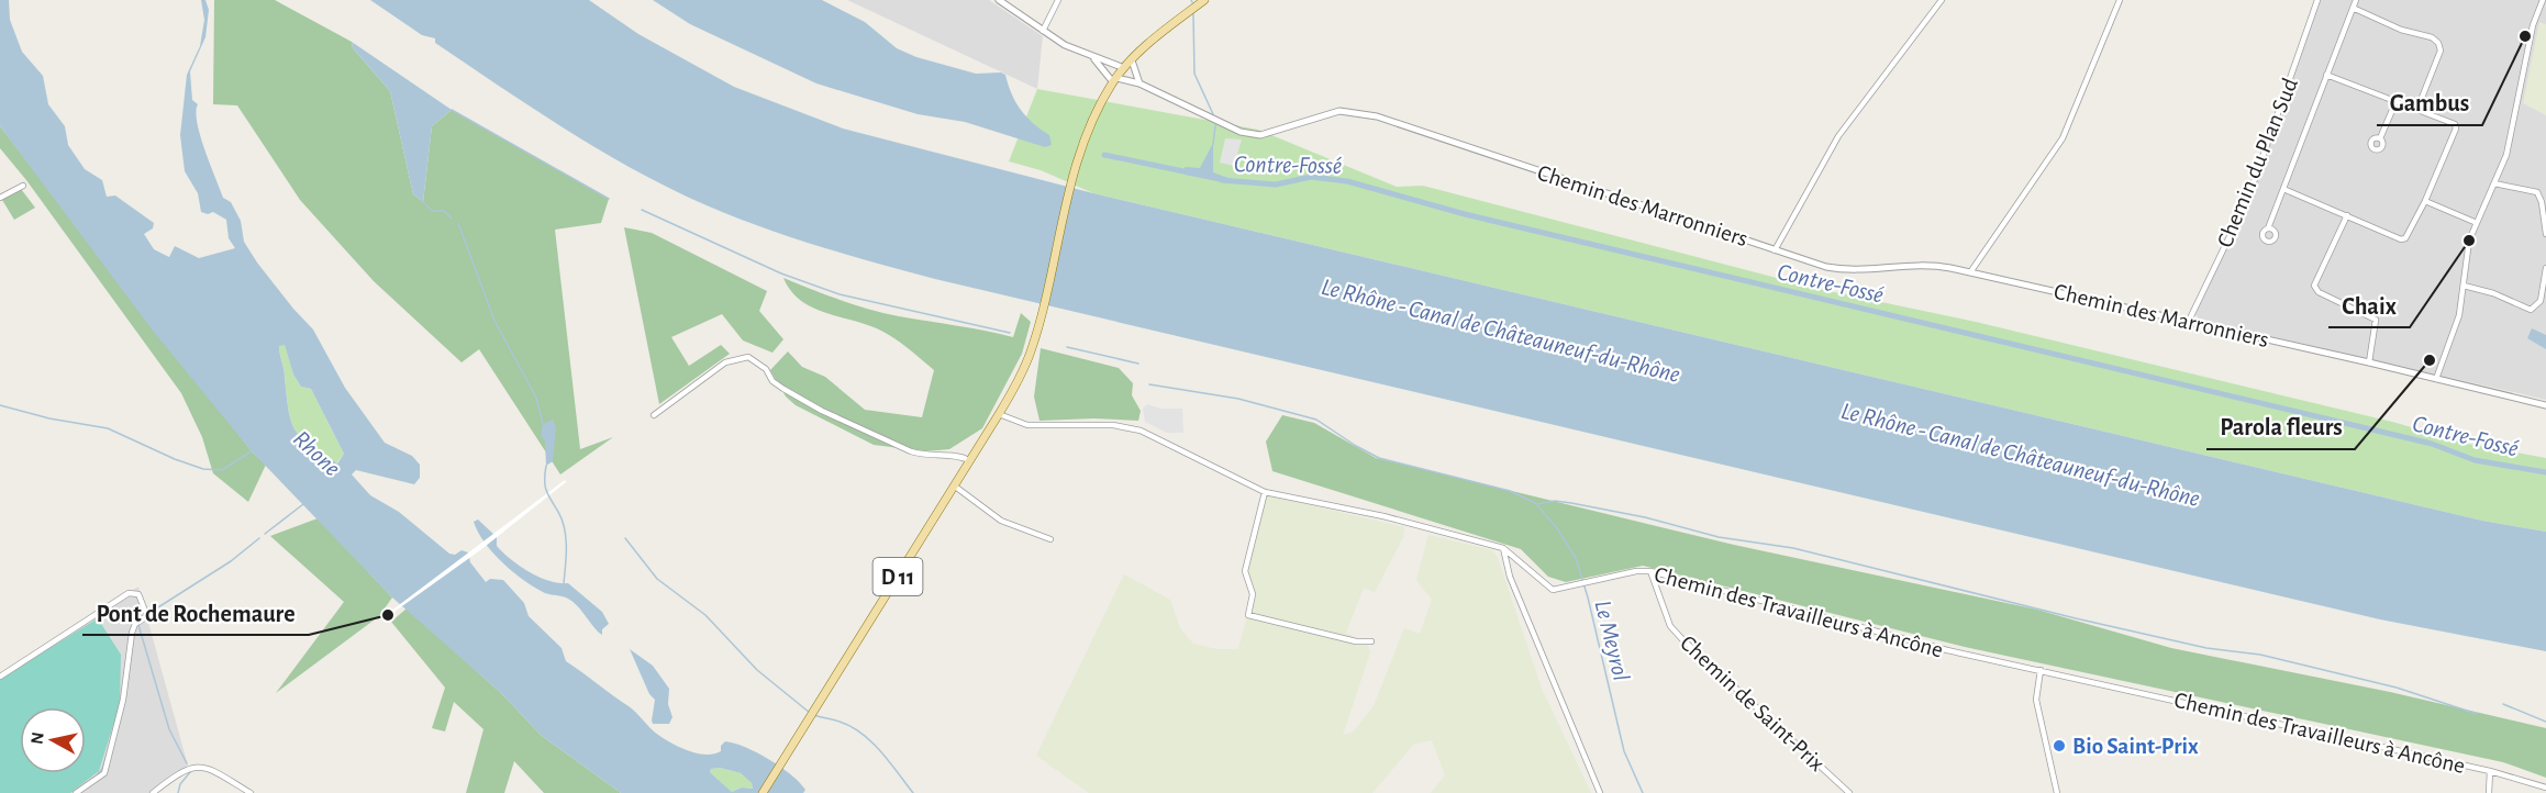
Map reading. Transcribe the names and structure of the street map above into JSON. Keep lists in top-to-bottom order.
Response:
{
  "streets": {
    "main road": ["D 11"],
    "street": [
      "Chemin du Plan Sud",
      "Chemin des Marronniers",
      "Chemin des Travailleurs à Ancône",
      "Chemin de Saint-Prix"
    ]
  },
  "crossings": [
    ["Chemin du Plan Sud", "Chemin des Marronniers"],
    ["Chemin des Marronniers", "D 11"],
    ["D 11", "Chemin des Travailleurs à Ancône"],
    ["Chemin des Travailleurs à Ancône", "Chemin de Saint-Prix"]
  ],
  "water": [
    "Contre-Fossé",
    "Le Rhône - Canal de Châteauneuf-du-Rhône",
    "Rhone",
    "Le Meyrol"
  ],
  "places": [
    "Gambus",
    "Chaix",
    "Parola fleurs",
    "Pont de Rochemaure",
    "Bio Saint-Prix"
  ],
  "north": "left"
}
